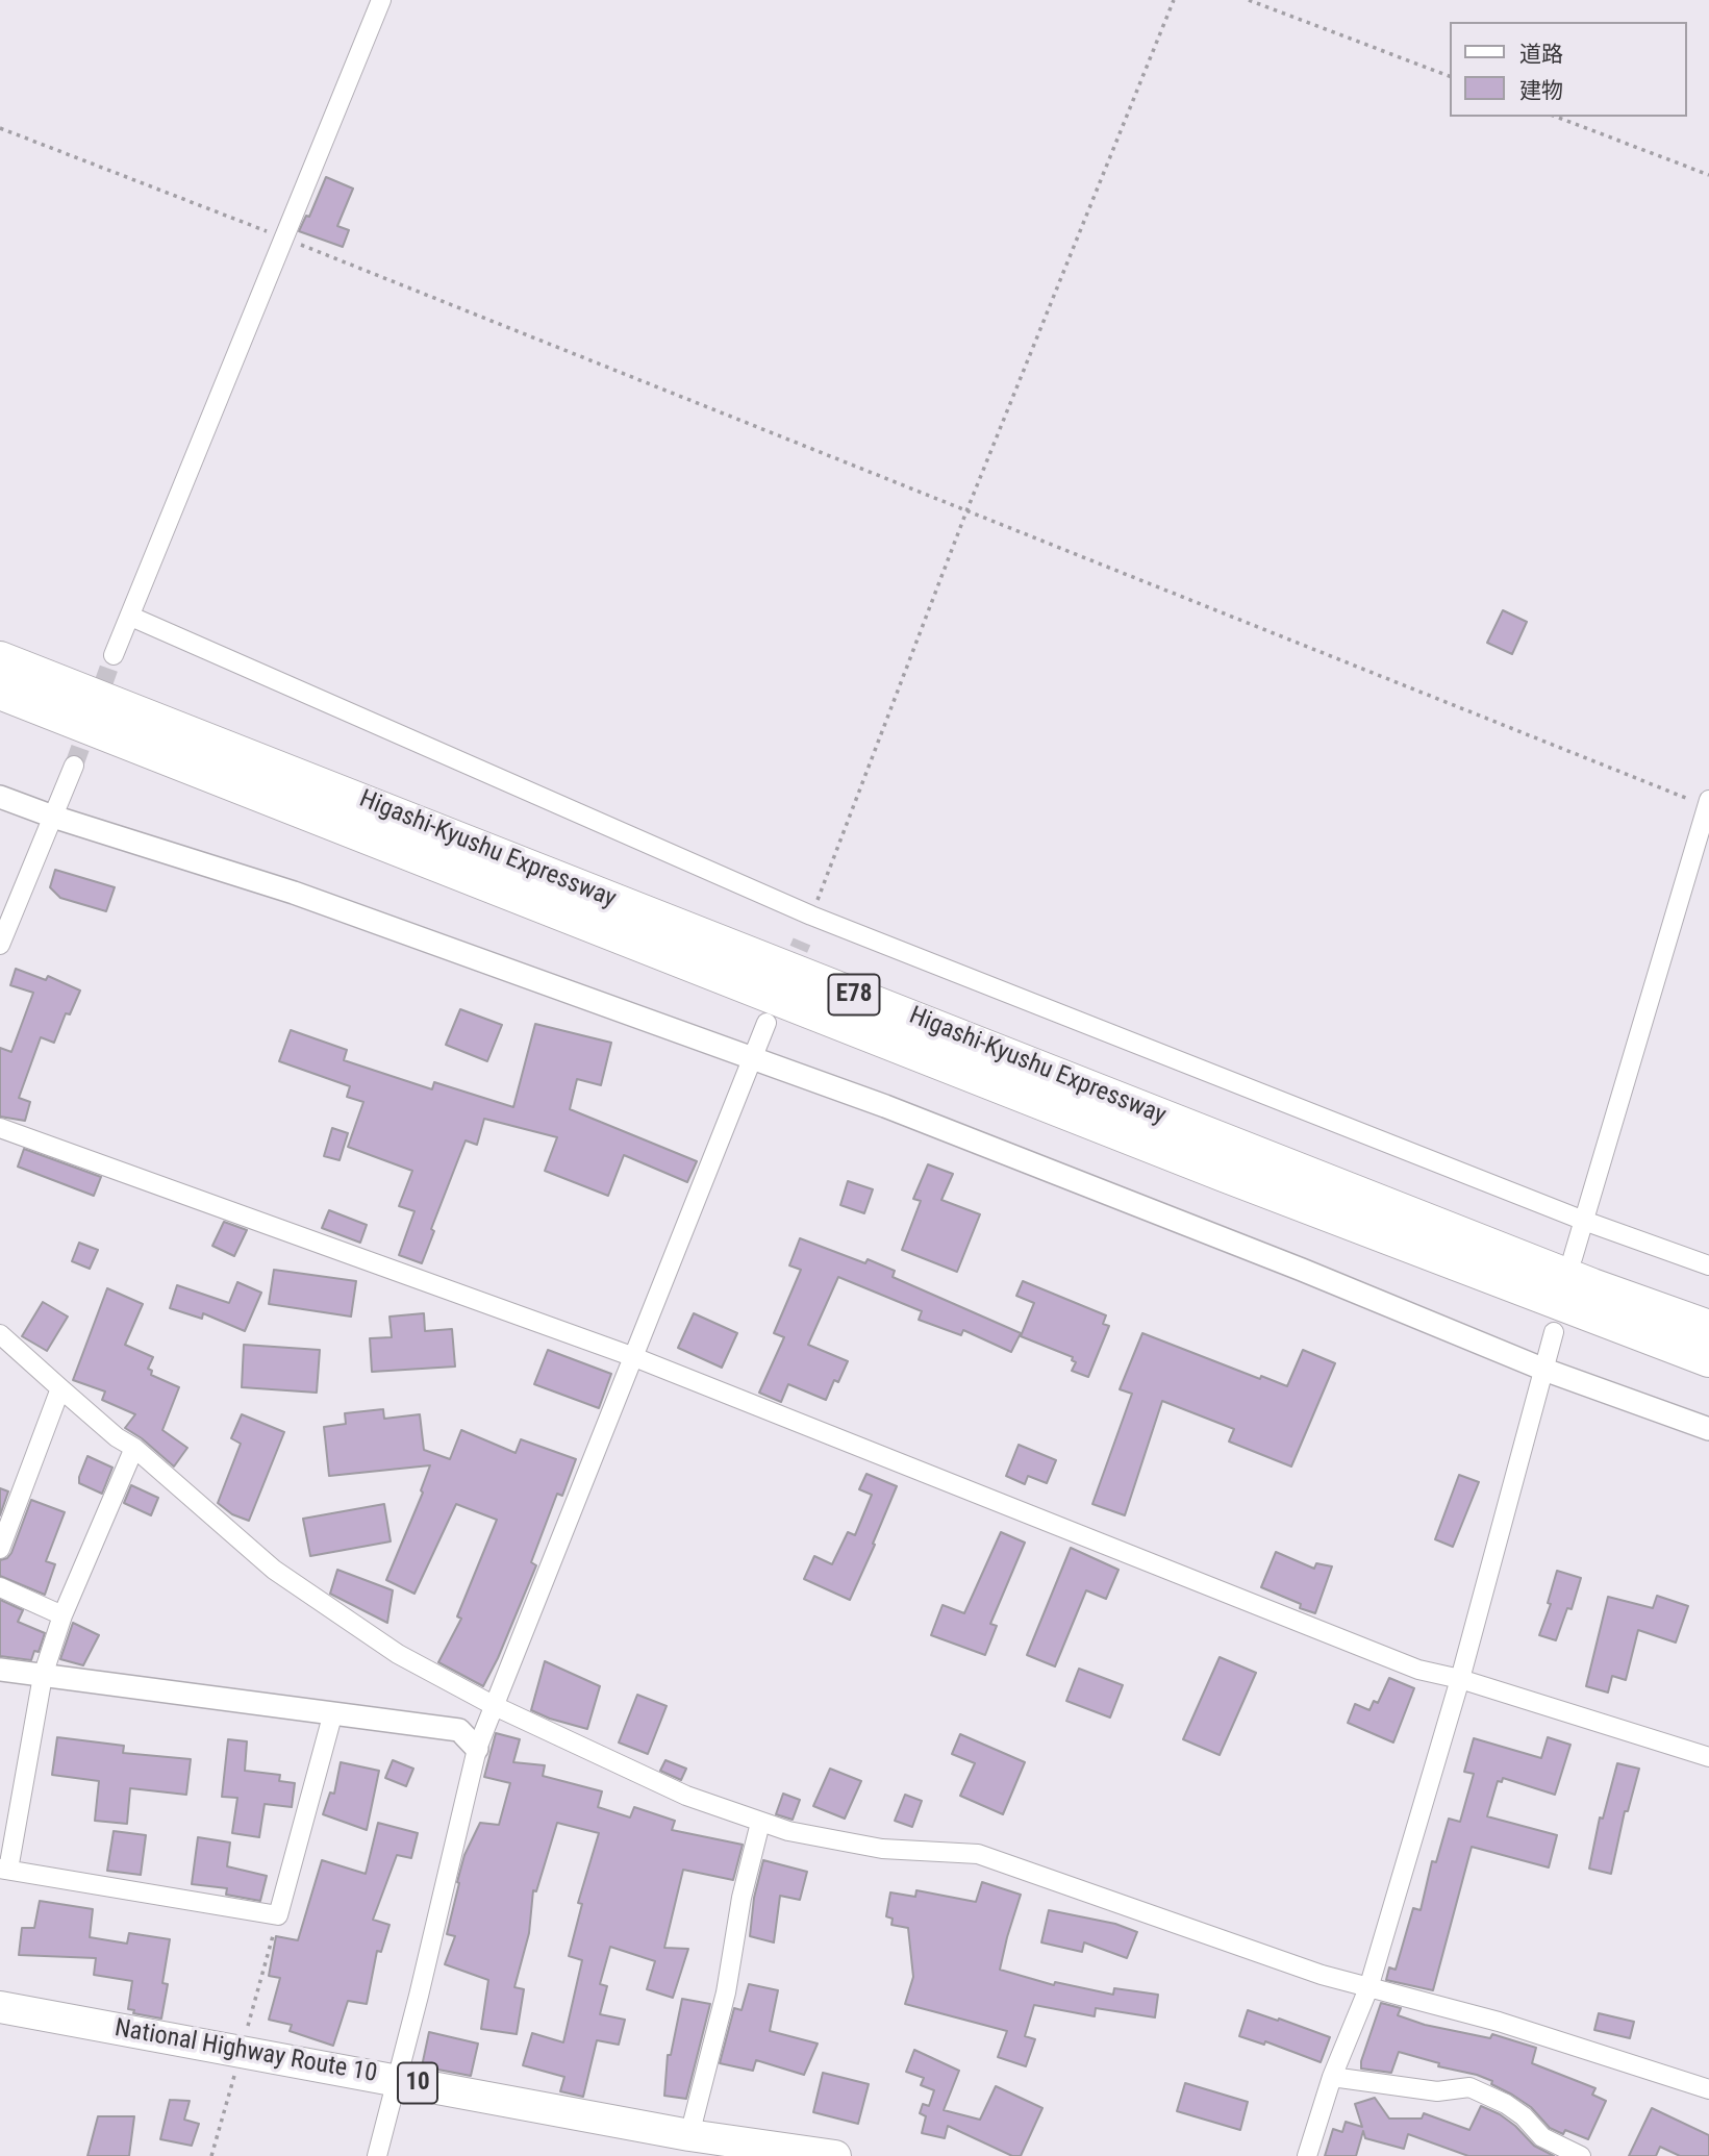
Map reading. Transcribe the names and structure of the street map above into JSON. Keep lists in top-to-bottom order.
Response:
{
  "streets": {
    "highway": [
      "Higashi-Kyushu Expressway",
      "E78",
      "National Highway Route 10",
      "10"
    ]
  },
  "legend": ["道路", "建物"]
}
